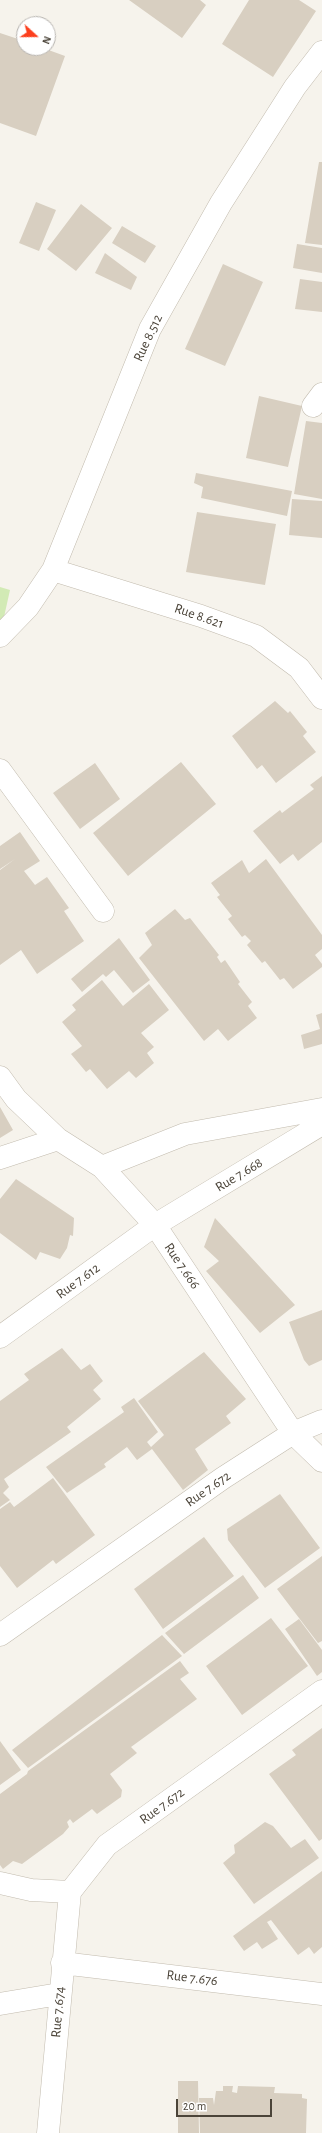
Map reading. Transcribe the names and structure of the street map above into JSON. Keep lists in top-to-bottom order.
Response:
{
  "streets": {
    "street": [
      "Rue 8.512",
      "Rue 8.621",
      "Rue 7.668",
      "Rue 7.666",
      "Rue 7.612",
      "Rue 7.672",
      "Rue 7.676",
      "Rue 7.674"
    ]
  },
  "crossings": [
    ["Rue 8.512", "Rue 8.621"],
    ["Rue 7.668", "Rue 7.666"],
    ["Rue 7.668", "Rue 7.612"],
    ["Rue 7.666", "Rue 7.612"],
    ["Rue 7.666", "Rue 7.672"],
    ["Rue 7.672", "Rue 7.674"],
    ["Rue 7.676", "Rue 7.674"]
  ],
  "scale_bar": "20 m",
  "north": "right"
}
